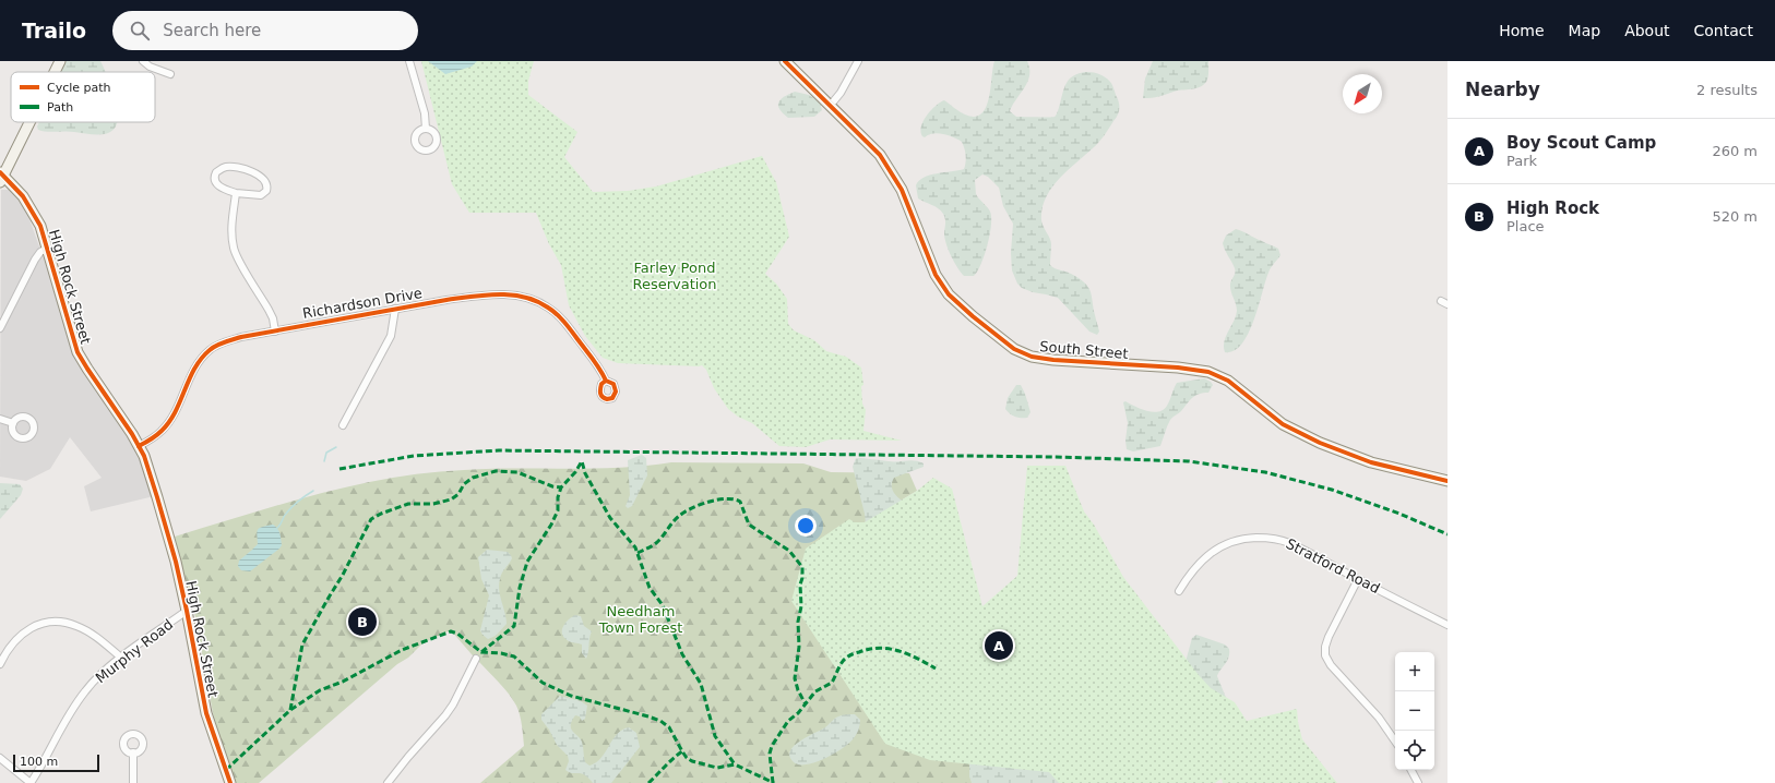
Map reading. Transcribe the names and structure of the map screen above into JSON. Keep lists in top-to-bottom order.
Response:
{
  "streets": {
    "street": [
      "High Rock Street",
      "Richardson Drive",
      "South Street",
      "Stratford Road",
      "Murphy Road"
    ]
  },
  "crossings": [
    ["High Rock Street", "Richardson Drive"],
    ["High Rock Street", "Murphy Road"]
  ],
  "parks": ["Farley Pond Reservation", "Needham Town Forest"],
  "legend": ["Cycle path", "Path"],
  "scale_bar": "100 m",
  "north": "bottom left",
  "page": {
    "header": "Trailo",
    "search": "Search here",
    "nav": [
      "Home",
      "Map",
      "About",
      "Contact"
    ],
    "heading": ["Nearby", "2 results"],
    "list": [
      {
        "mark": "A",
        "name": "Boy Scout Camp",
        "note": "Park",
        "value": "260 m"
      },
      {
        "mark": "B",
        "name": "High Rock",
        "note": "Place",
        "value": "520 m"
      }
    ],
    "pins": ["B", "A"],
    "map_buttons": ["+", "−"],
    "scale": "100 m"
  }
}
